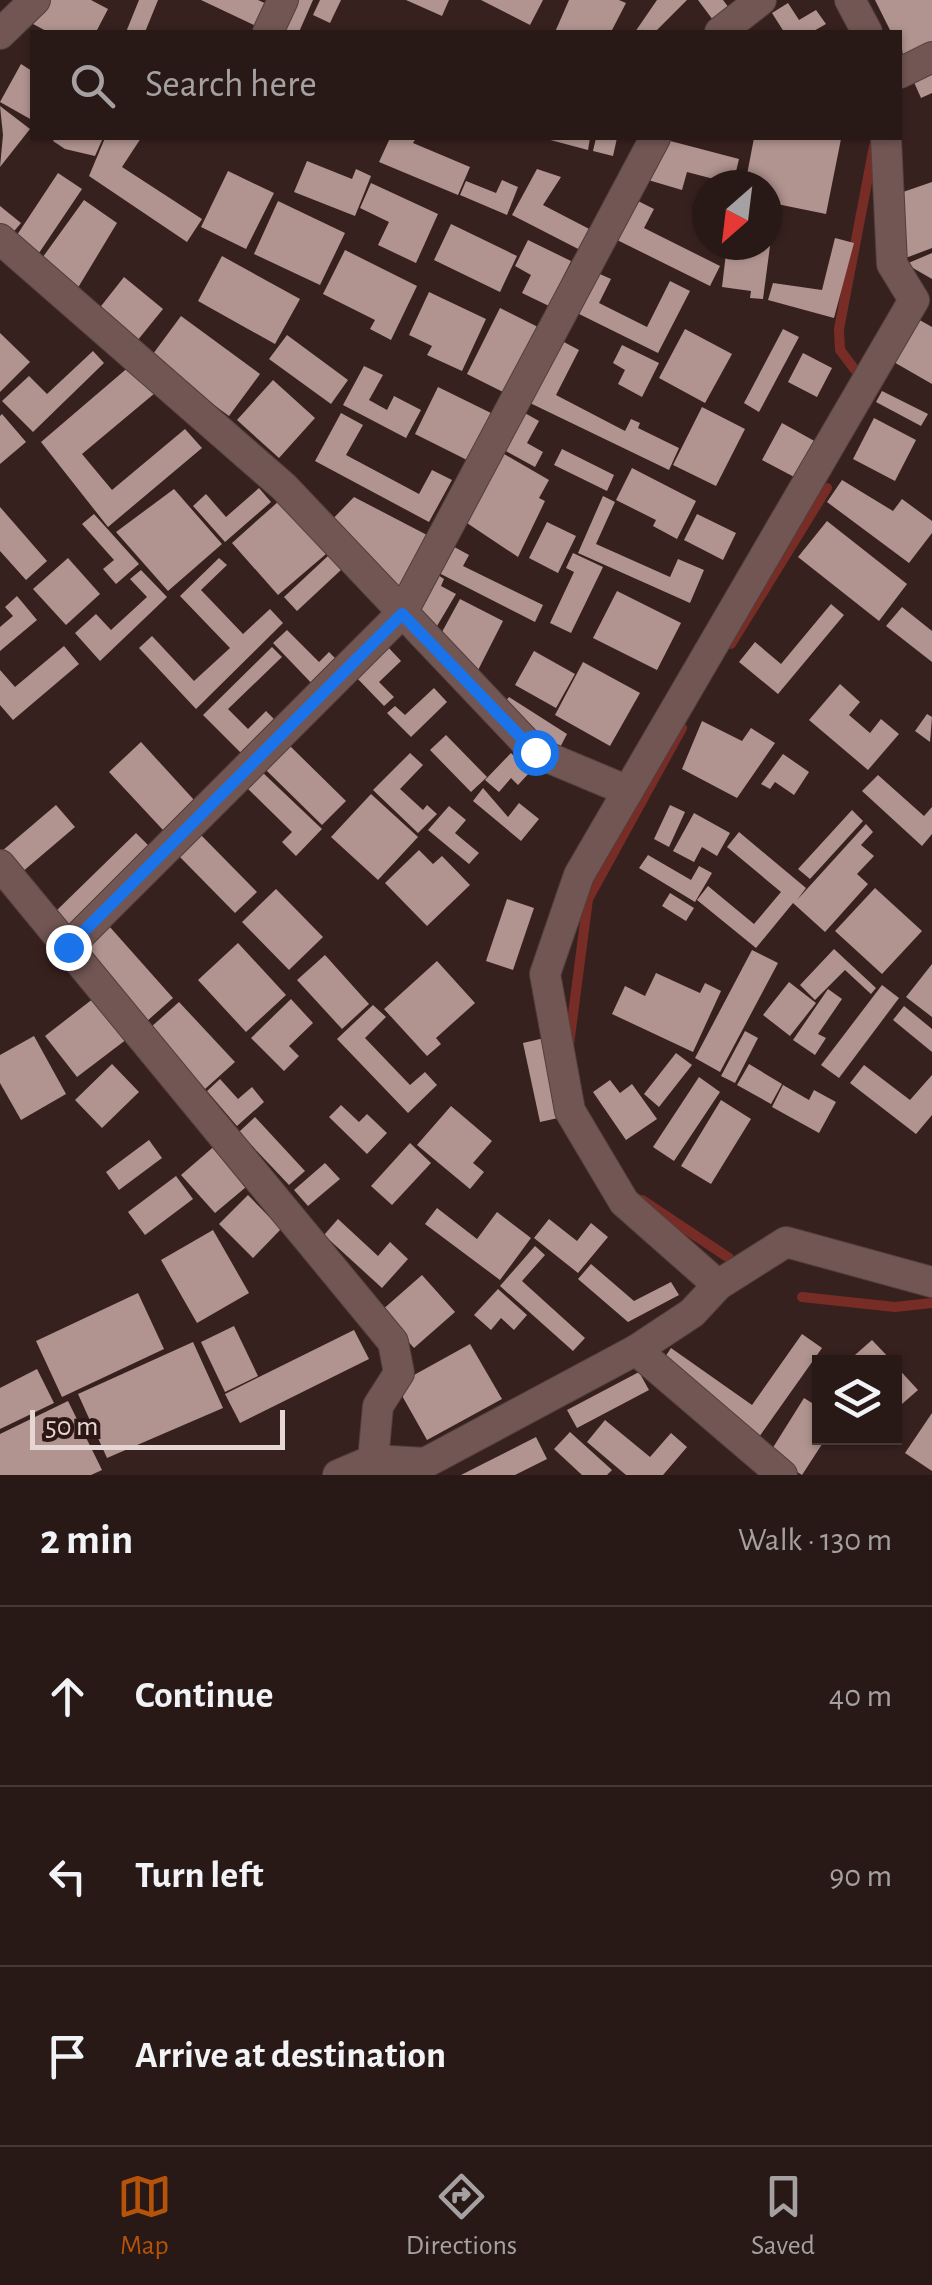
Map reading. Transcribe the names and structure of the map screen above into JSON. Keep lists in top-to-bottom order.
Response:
{
  "scale_bar": "50 m",
  "north": "bottom left",
  "page": {
    "search": "Search here",
    "scale": "50 m",
    "heading": ["2 min", "Walk · 130 m"],
    "list": [
      ["Continue", "40 m"],
      ["Turn left", "90 m"],
      "Arrive at destination"
    ],
    "nav": ["Map", "Directions", "Saved"]
  }
}
